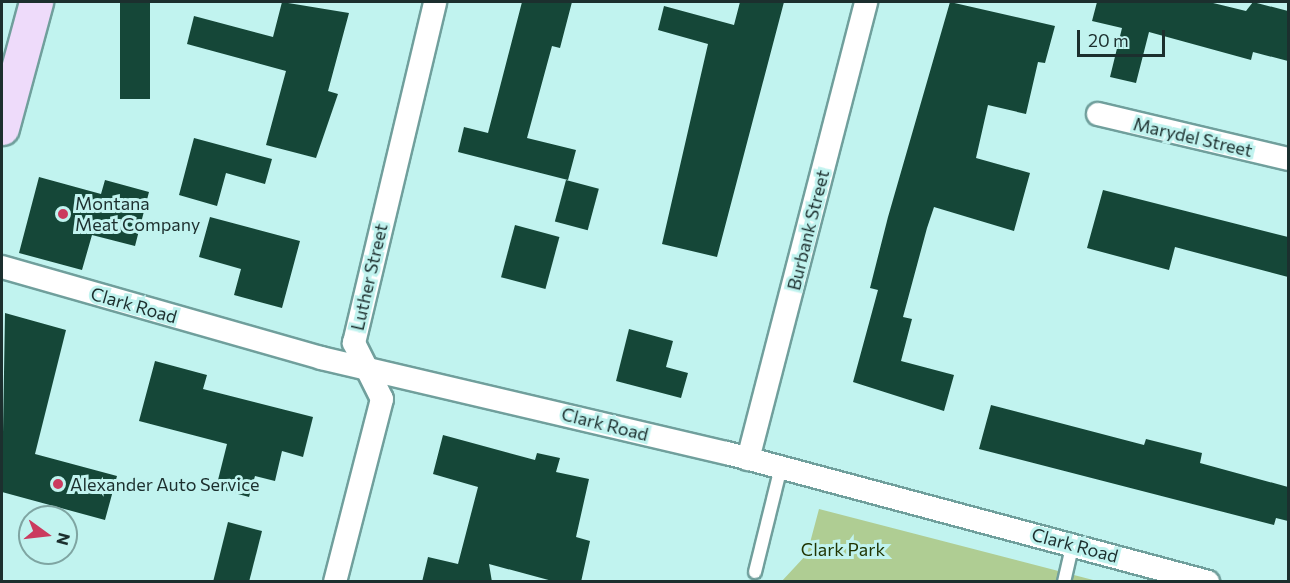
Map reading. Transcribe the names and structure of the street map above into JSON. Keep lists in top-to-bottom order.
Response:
{
  "streets": {
    "street": [
      "Marydel Street",
      "Burbank Street",
      "Luther Street",
      "Clark Road"
    ]
  },
  "crossings": [
    ["Burbank Street", "Clark Road"],
    ["Luther Street", "Clark Road"]
  ],
  "parks": ["Clark Park"],
  "places": ["Montana Meat Company", "Alexander Auto Service"],
  "scale_bar": "20 m",
  "north": "right"
}
